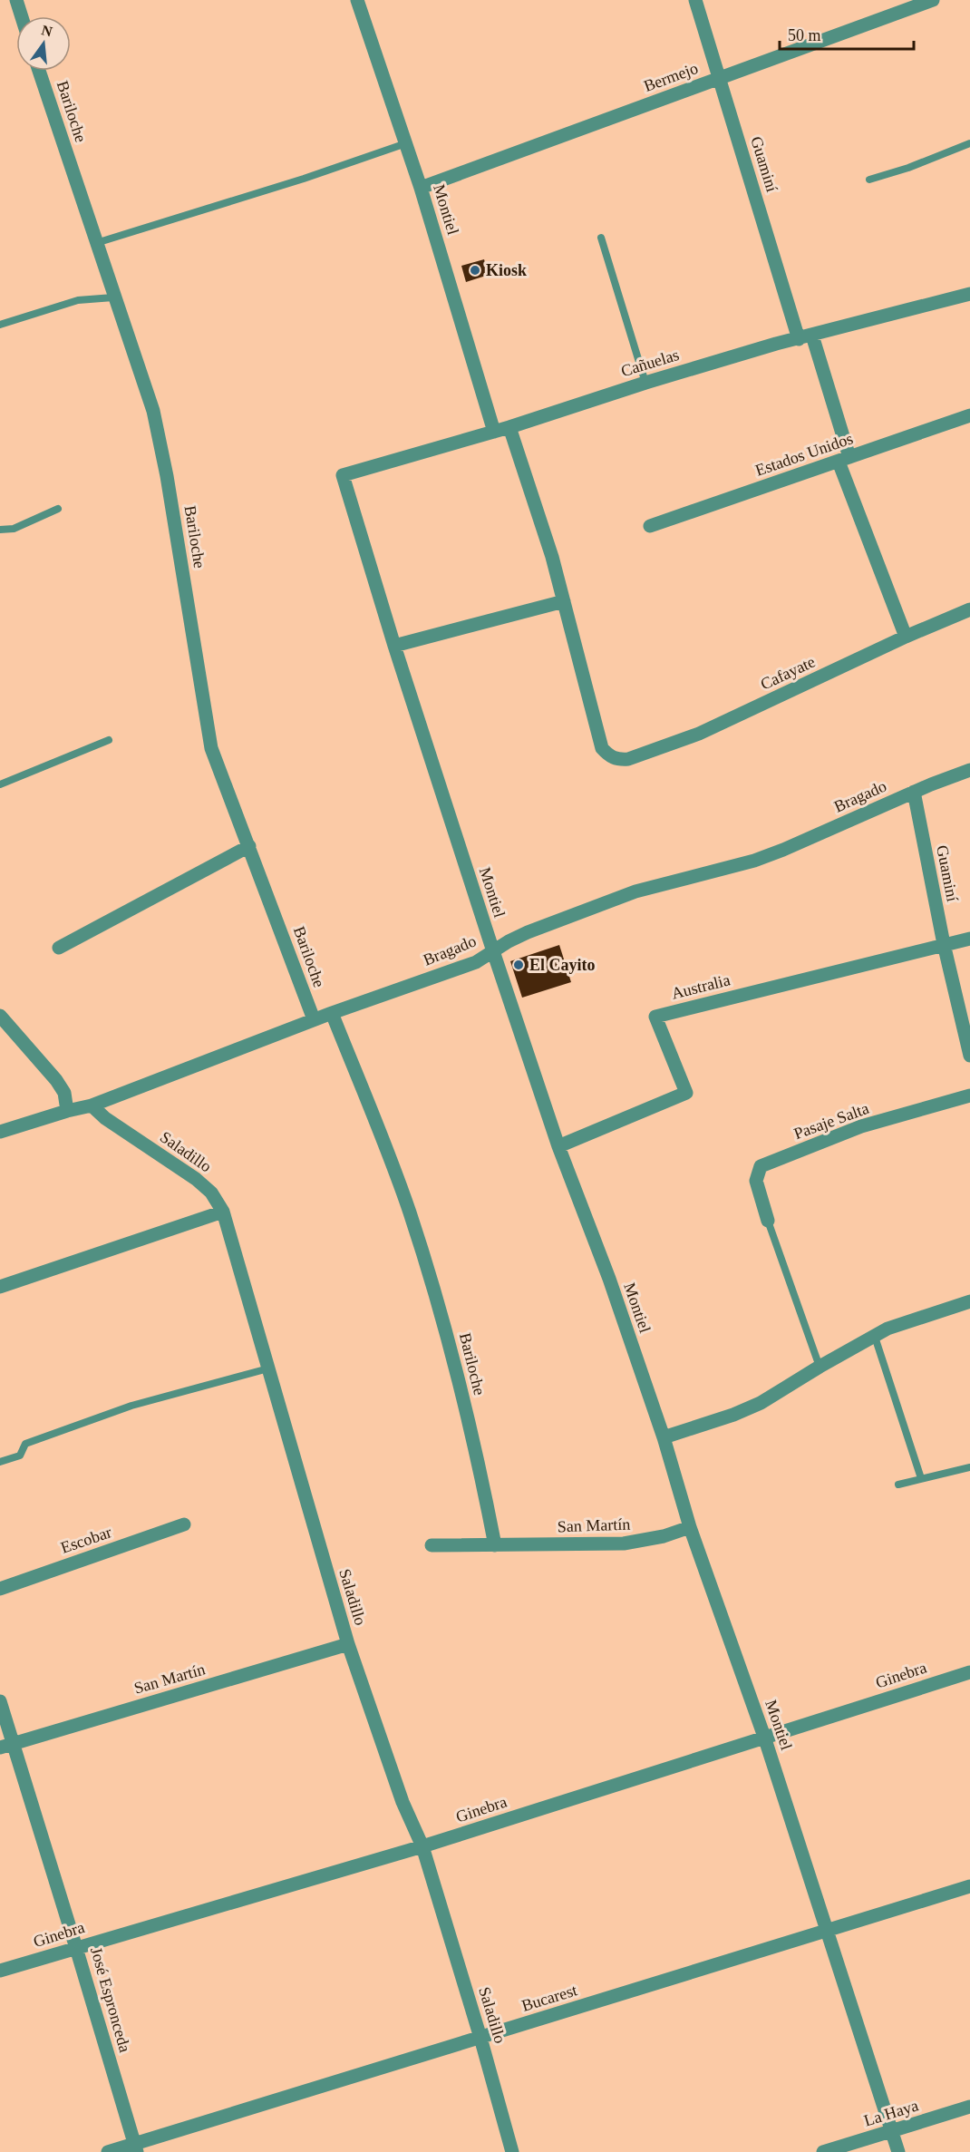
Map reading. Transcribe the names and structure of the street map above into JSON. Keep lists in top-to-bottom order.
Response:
{
  "streets": {
    "street": [
      "Bermejo",
      "Bariloche",
      "Guaminí",
      "Montiel",
      "Cañuelas",
      "Estados Unidos",
      "Cafayate",
      "Bragado",
      "Australia",
      "Pasaje Salta",
      "Saladillo",
      "San Martín",
      "Escobar",
      "Ginebra",
      "Bucarest",
      "José Espronceda",
      "La Haya"
    ]
  },
  "crossings": [
    ["Bermejo", "Guaminí"],
    ["Bermejo", "Montiel"],
    ["Bariloche", "Bragado"],
    ["Bariloche", "San Martín"],
    ["Guaminí", "Cañuelas"],
    ["Guaminí", "Estados Unidos"],
    ["Guaminí", "Cafayate"],
    ["Guaminí", "Bragado"],
    ["Guaminí", "Australia"],
    ["Montiel", "Cañuelas"],
    ["Montiel", "Bragado"],
    ["Montiel", "Australia"],
    ["Montiel", "San Martín"],
    ["Montiel", "Ginebra"],
    ["Montiel", "Bucarest"],
    ["Montiel", "La Haya"],
    ["Bragado", "Saladillo"],
    ["Saladillo", "San Martín"],
    ["Saladillo", "Ginebra"],
    ["Saladillo", "Bucarest"],
    ["San Martín", "José Espronceda"],
    ["Ginebra", "José Espronceda"],
    ["Bucarest", "José Espronceda"]
  ],
  "places": ["Kiosk", "El Cayito"],
  "scale_bar": "50 m",
  "north": "top"
}
